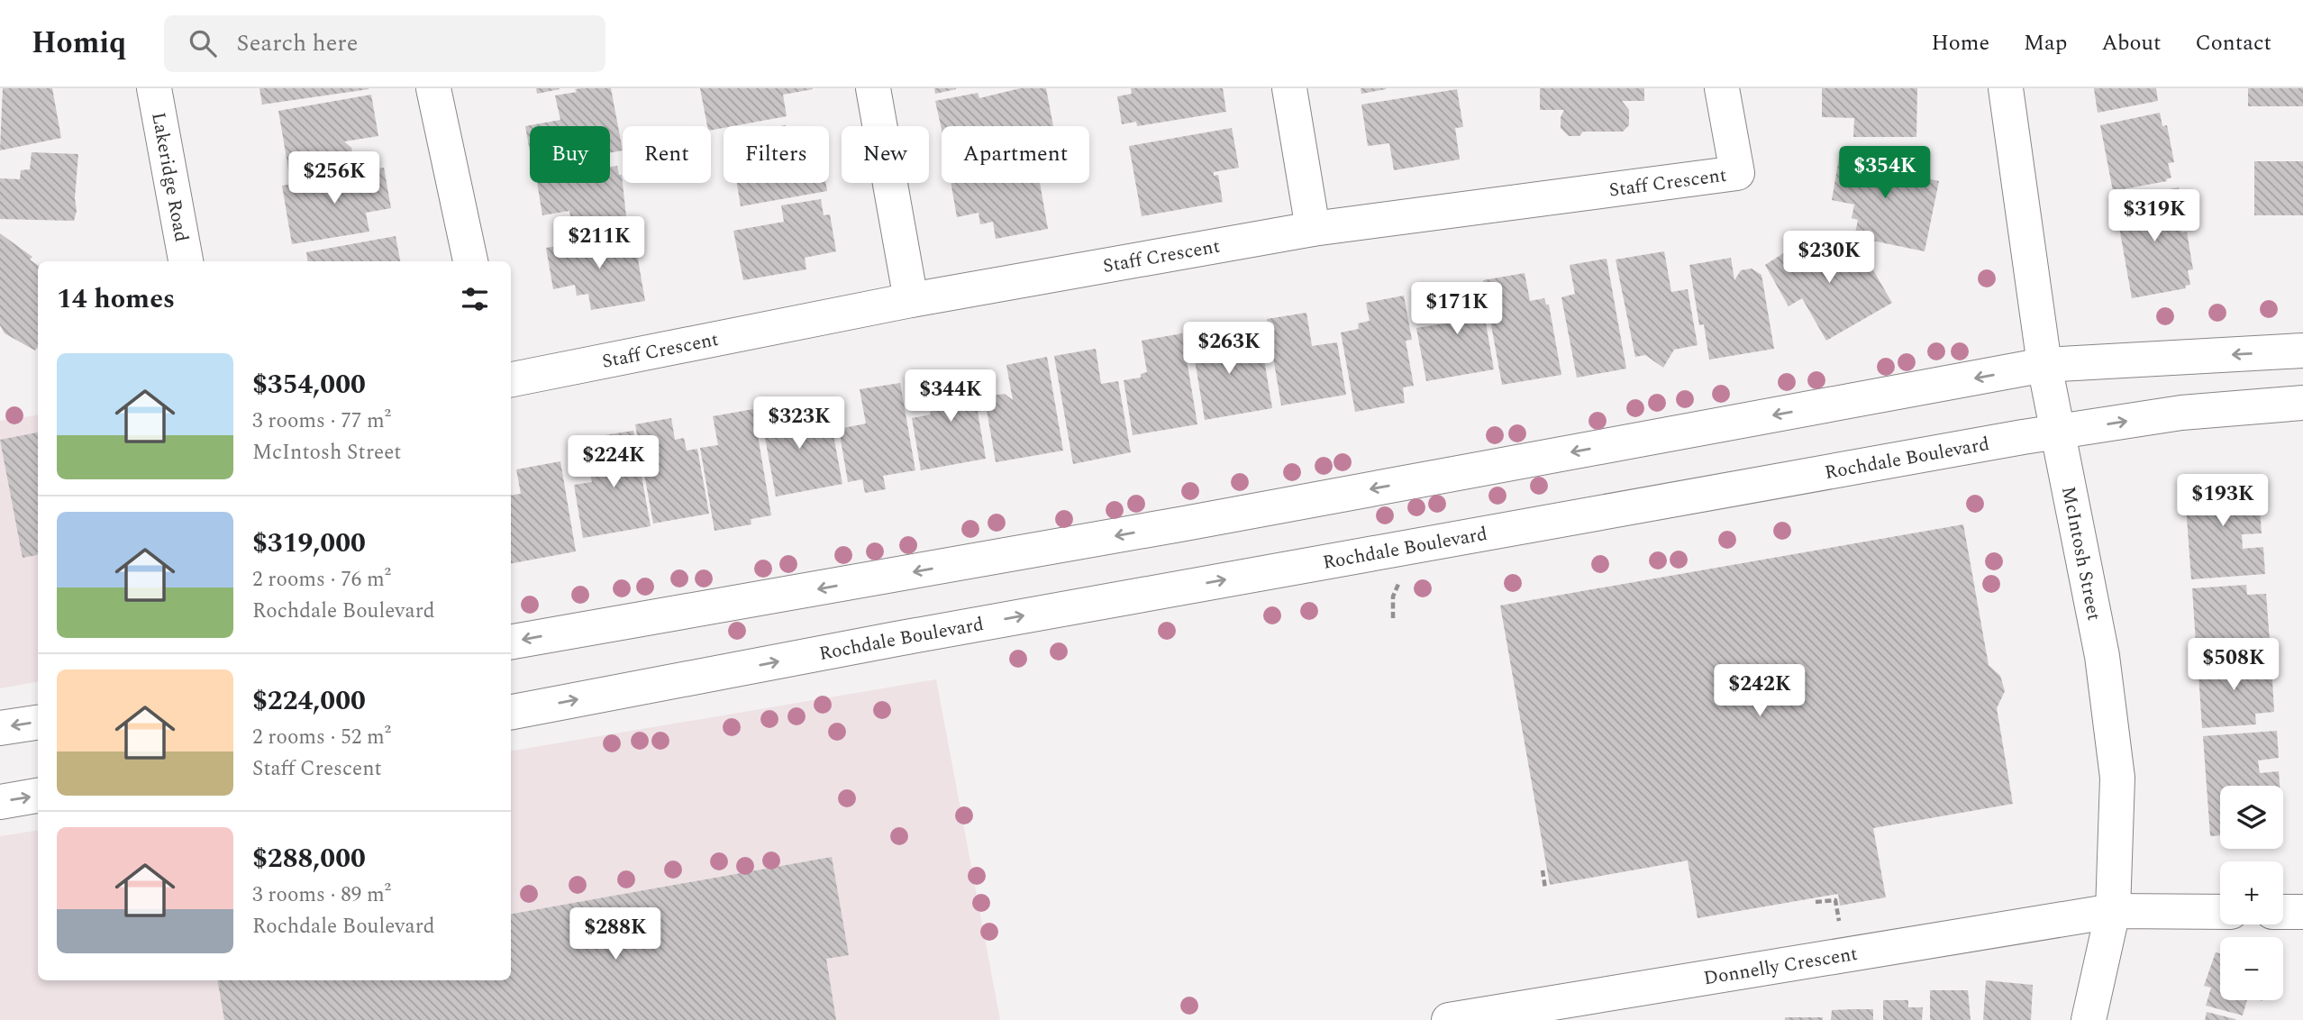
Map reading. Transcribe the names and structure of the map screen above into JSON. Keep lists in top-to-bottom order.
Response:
{
  "streets": {
    "street": [
      "Lakeridge Road",
      "Staff Crescent",
      "Rochdale Boulevard",
      "McIntosh Street",
      "Donnelly Crescent"
    ]
  },
  "crossings": [
    ["Rochdale Boulevard", "McIntosh Street"],
    ["McIntosh Street", "Donnelly Crescent"]
  ],
  "page": {
    "header": "Homiq",
    "search": "Search here",
    "nav": [
      "Home",
      "Map",
      "About",
      "Contact"
    ],
    "chip": [
      "Buy",
      "Rent",
      "Filters",
      "New",
      "Apartment"
    ],
    "price": [
      "$354K",
      "$256K",
      "$319K",
      "$211K",
      "$230K",
      "$171K",
      "$263K",
      "$344K",
      "$323K",
      "$224K",
      "$193K",
      "$508K",
      "$242K",
      "$288K"
    ],
    "heading": "14 homes",
    "list": [
      {
        "name": "$354,000",
        "note": "3 rooms · 77 m² · McIntosh Street"
      },
      {
        "name": "$319,000",
        "note": "2 rooms · 76 m² · Rochdale Boulevard"
      },
      {
        "name": "$224,000",
        "note": "2 rooms · 52 m² · Staff Crescent"
      },
      {
        "name": "$288,000",
        "note": "3 rooms · 89 m² · Rochdale Boulevard"
      }
    ],
    "map_buttons": ["+", "−"]
  }
}
